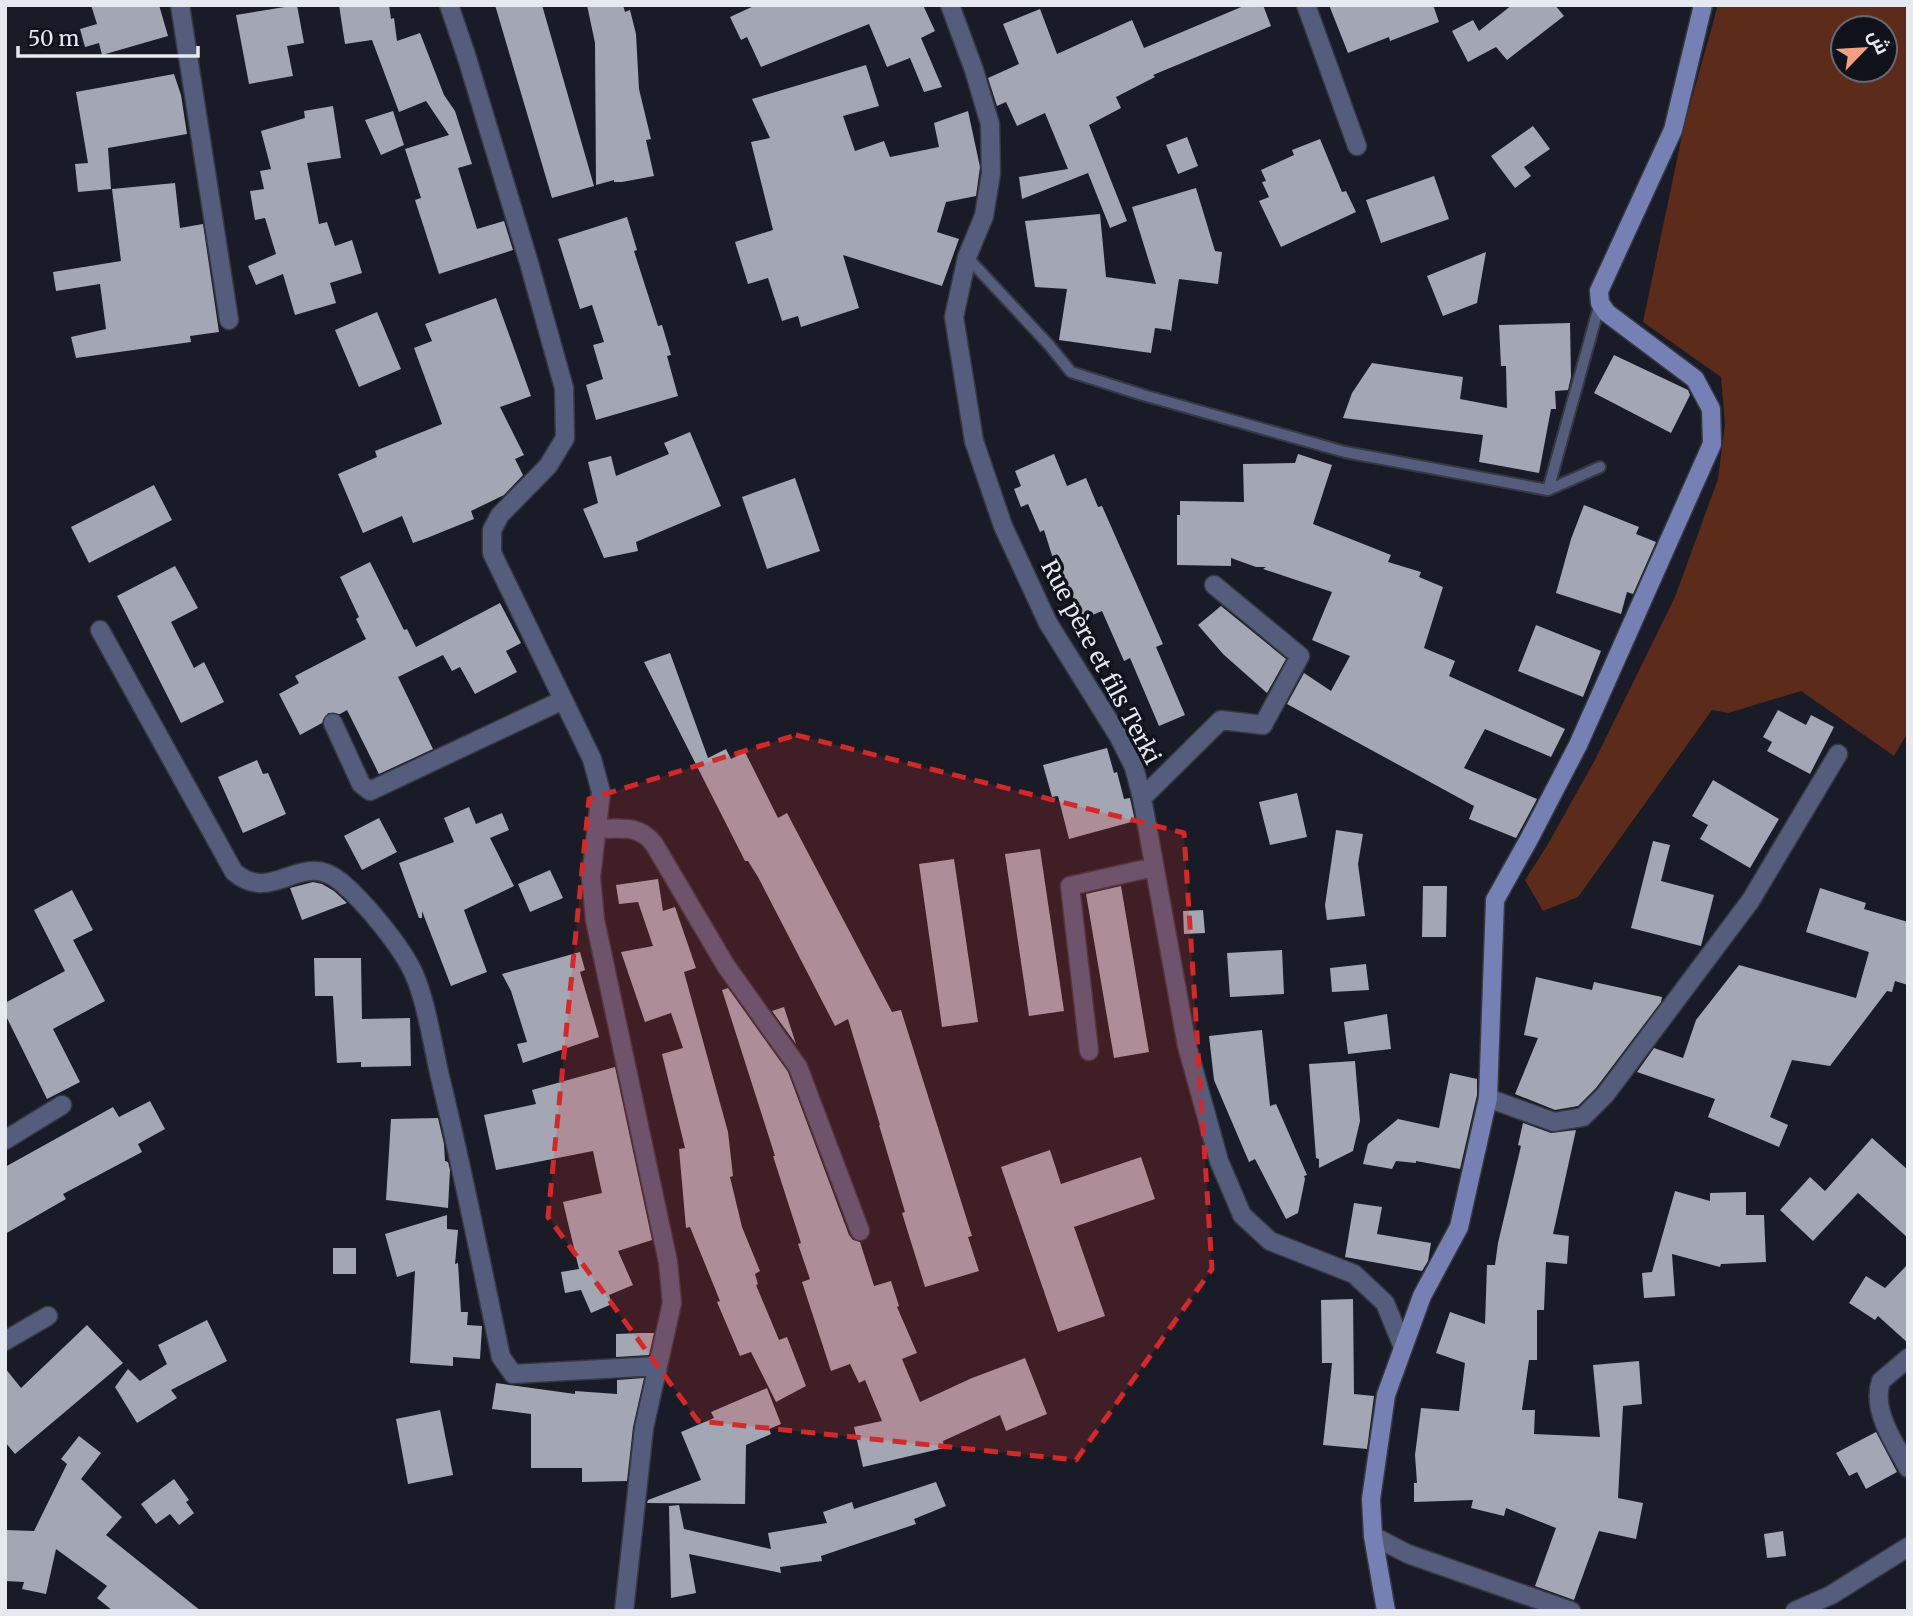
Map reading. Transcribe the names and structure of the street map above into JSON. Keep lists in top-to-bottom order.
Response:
{
  "streets": {
    "street": ["Rue père et fils Terki"]
  },
  "scale_bar": "50 m",
  "north": "top right"
}
